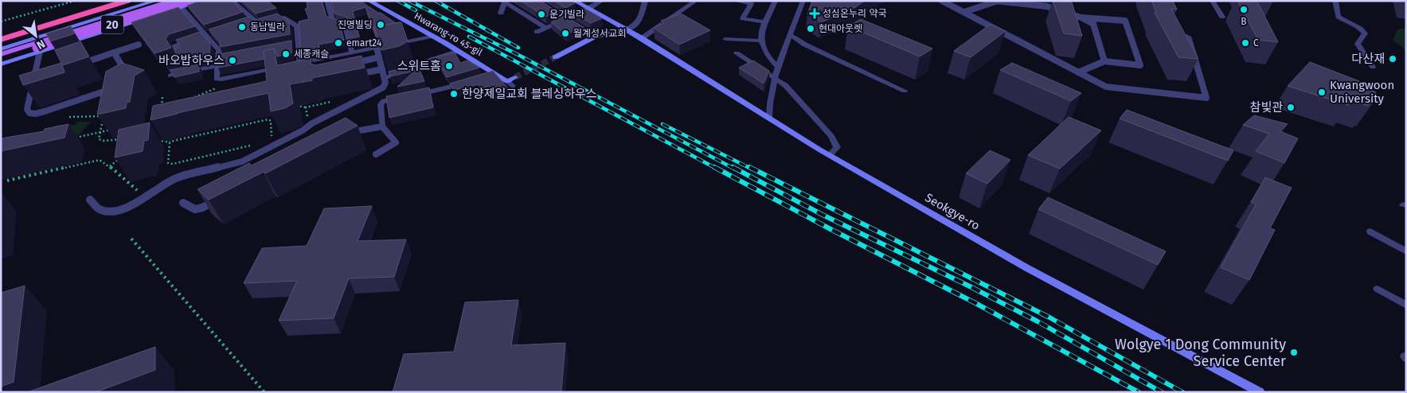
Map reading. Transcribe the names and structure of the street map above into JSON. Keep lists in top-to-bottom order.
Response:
{
  "streets": {
    "main road": ["20"],
    "street": ["Hwarang-ro 45-gil", "Seokgye-ro"]
  },
  "places": {
    "other": [
      "B",
      "운기빌라",
      "진명빌딩",
      "동남빌라",
      "현대아웃렛",
      "월계성서교회",
      "emart24",
      "C",
      "세종캐슬",
      "다산재",
      "바오밥하우스",
      "스위트홈",
      "Kwangwoon University",
      "한양제일교회 블레싱하우스",
      "참빛관",
      "Wolgye 1 Dong Community Service Center"
    ],
    "health": ["성심온누리 약국"]
  },
  "north": "bottom right"
}
